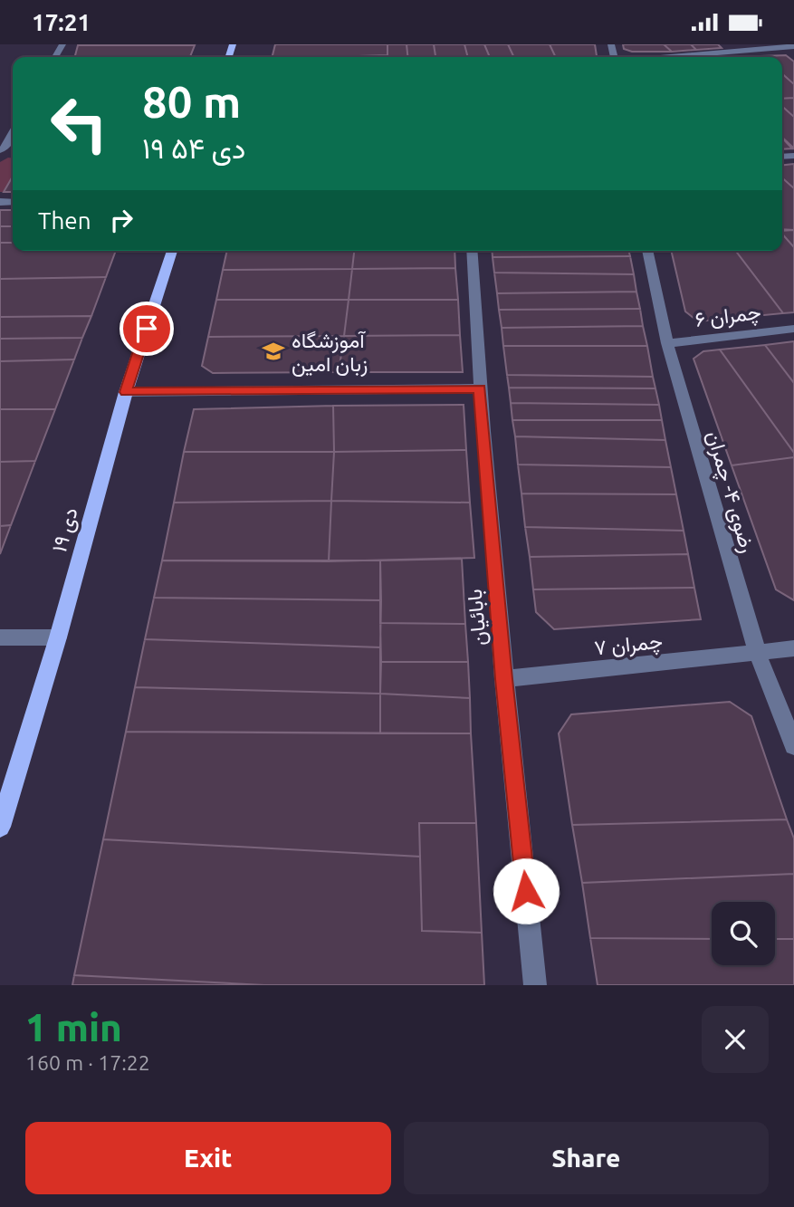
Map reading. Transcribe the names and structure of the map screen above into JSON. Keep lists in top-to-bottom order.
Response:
{
  "streets": {
    "main road": ["۱۹ دی"],
    "street": [
      "چمران ۶",
      "رضوی ۴- چمران",
      "بابائیان",
      "چمران ۷"
    ]
  },
  "crossings": [
    ["چمران ۶", "رضوی ۴- چمران"],
    ["رضوی ۴- چمران", "چمران ۷"],
    ["بابائیان", "چمران ۷"]
  ],
  "places": {
    "school or university": ["آموزشگاه زبان امین"]
  },
  "page": {
    "status": "17:21",
    "turn": ["80 m", "۱۹ دی ۵۴"],
    "then": "Then",
    "heading": ["1 min", "160 m · 17:22"],
    "buttons": ["Exit", "Share"]
  }
}
